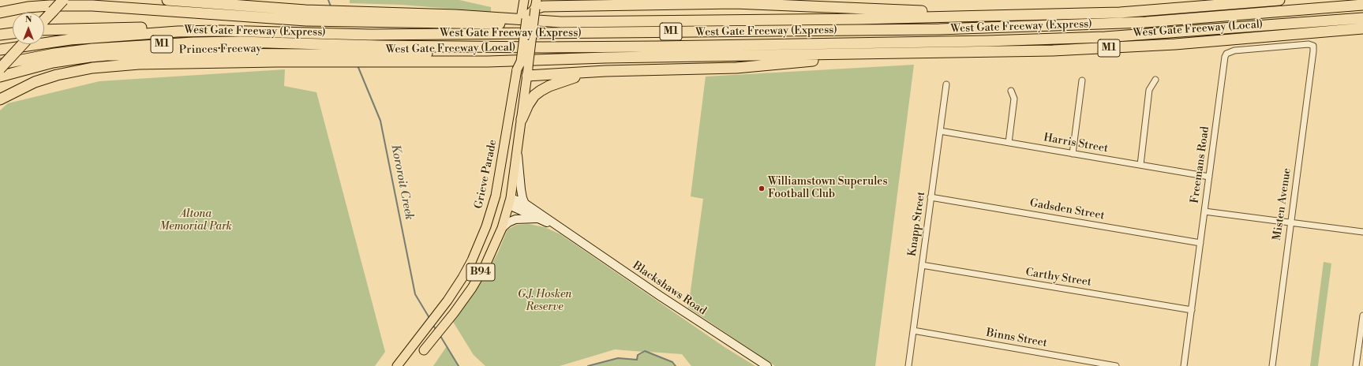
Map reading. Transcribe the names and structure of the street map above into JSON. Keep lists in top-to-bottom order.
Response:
{
  "streets": {
    "highway": [
      "West Gate Freeway (Express)",
      "West Gate Freeway (Local)",
      "M1",
      "Princes Freeway"
    ],
    "main road": ["Grieve Parade", "B94", "Blackshaws Road"],
    "street": [
      "Harris Street",
      "Freemans Road",
      "Misten Avenue",
      "Gadsden Street",
      "Knapp Street",
      "Carthy Street",
      "Binns Street"
    ]
  },
  "crossings": [
    ["West Gate Freeway (Express)", "West Gate Freeway (Local)"],
    ["West Gate Freeway (Local)", "Princes Freeway"],
    ["Harris Street", "Freemans Road"],
    ["Harris Street", "Knapp Street"],
    ["Freemans Road", "Misten Avenue"],
    ["Freemans Road", "Gadsden Street"],
    ["Freemans Road", "Carthy Street"],
    ["Gadsden Street", "Knapp Street"],
    ["Knapp Street", "Carthy Street"],
    ["Knapp Street", "Binns Street"],
    ["B94", "Blackshaws Road"]
  ],
  "water": ["Kororoit Creek"],
  "parks": ["Altona Memorial Park", "G.J. Hosken Reserve"],
  "places": ["Williamstown Superules Football Club"],
  "north": "top"
}
